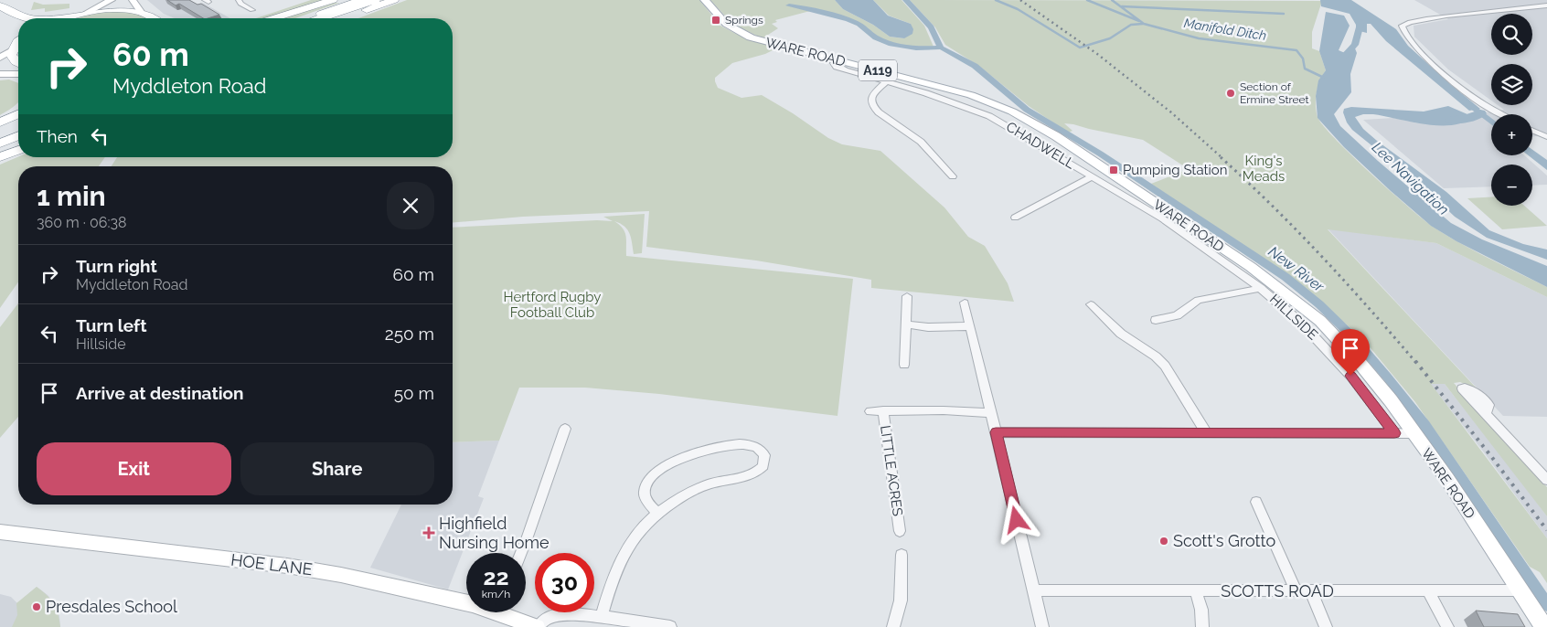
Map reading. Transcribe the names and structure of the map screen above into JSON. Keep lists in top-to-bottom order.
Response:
{
  "streets": {
    "main road": ["WARE ROAD", "A119"],
    "street": [
      "CHADWELL",
      "HILLSIDE",
      "LITTLE ACRES",
      "HOE LANE",
      "SCOTTS ROAD"
    ]
  },
  "crossings": [
    ["WARE ROAD", "CHADWELL"],
    ["WARE ROAD", "SCOTTS ROAD"],
    ["CHADWELL", "HILLSIDE"]
  ],
  "water": ["Manifold Ditch", "Lee Navigation", "New River"],
  "parks": ["King's Meads", "Hertford Rugby Football Club"],
  "places": {
    "transit": ["Springs", "Pumping Station"],
    "other": ["Section of Ermine Street", "Scott's Grotto", "Presdales School"],
    "health": ["Highfield Nursing Home"]
  },
  "page": {
    "map_buttons": ["+", "−"],
    "turn": ["60 m", "Myddleton Road"],
    "then": "Then",
    "heading": ["1 min", "360 m · 06:38"],
    "list": [
      {
        "name": "Turn right",
        "note": "Myddleton Road",
        "value": "60 m"
      },
      {
        "name": "Turn left",
        "note": "Hillside",
        "value": "250 m"
      },
      {
        "name": "Arrive at destination",
        "value": "50 m"
      }
    ],
    "buttons": ["Exit", "Share"],
    "speed": "22 km/h",
    "limit": "30"
  }
}
